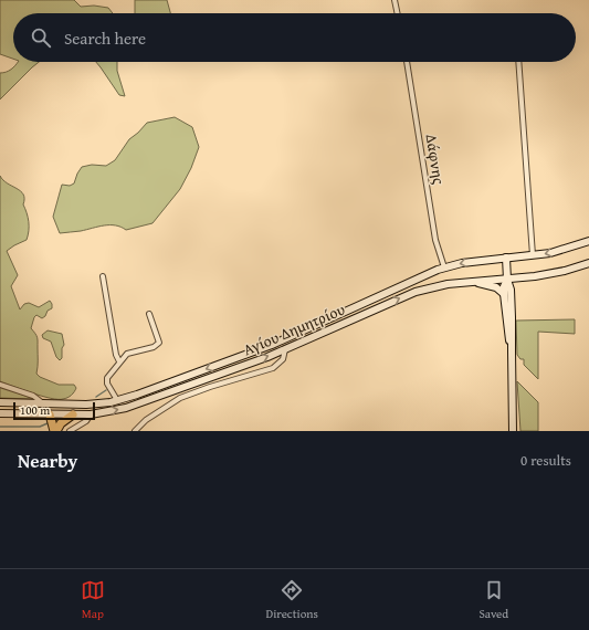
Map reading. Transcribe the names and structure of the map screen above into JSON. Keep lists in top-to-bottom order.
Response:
{
  "streets": {
    "street": ["Δάφνης", "Αγίου Δημητρίου"]
  },
  "crossings": [
    ["Δάφνης", "Αγίου Δημητρίου"]
  ],
  "scale_bar": "100 m",
  "page": {
    "search": "Search here",
    "scale": "100 m",
    "heading": ["Nearby", "0 results"],
    "nav": ["Map", "Directions", "Saved"]
  }
}
